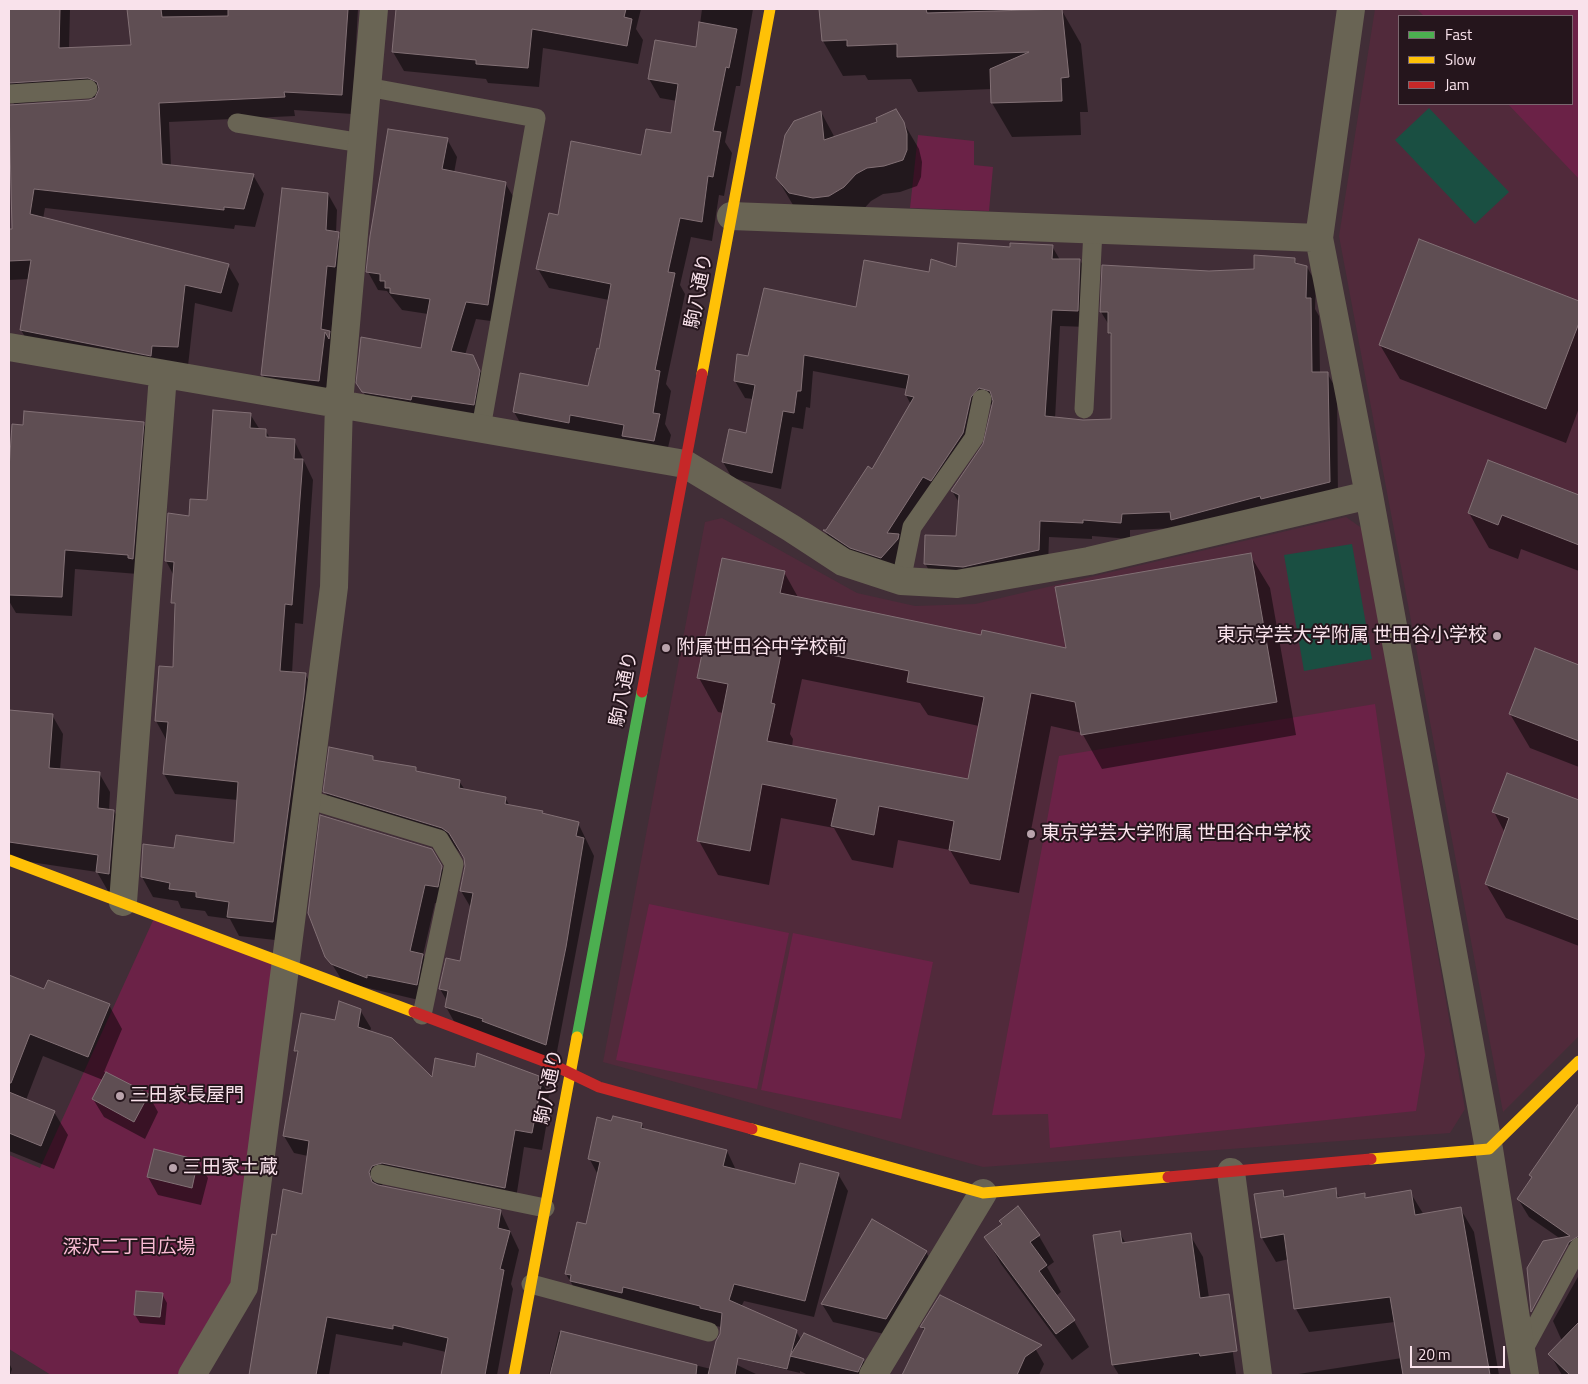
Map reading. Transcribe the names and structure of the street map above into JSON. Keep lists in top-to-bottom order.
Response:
{
  "streets": {
    "street": ["駒八通り"]
  },
  "parks": ["深沢二丁目広場"],
  "places": [
    "東京学芸大学附属 世田谷小学校",
    "附属世田谷中学校前",
    "東京学芸大学附属 世田谷中学校",
    "三田家長屋門",
    "三田家土蔵"
  ],
  "legend": ["Fast", "Slow", "Jam"],
  "scale_bar": "20 m"
}
